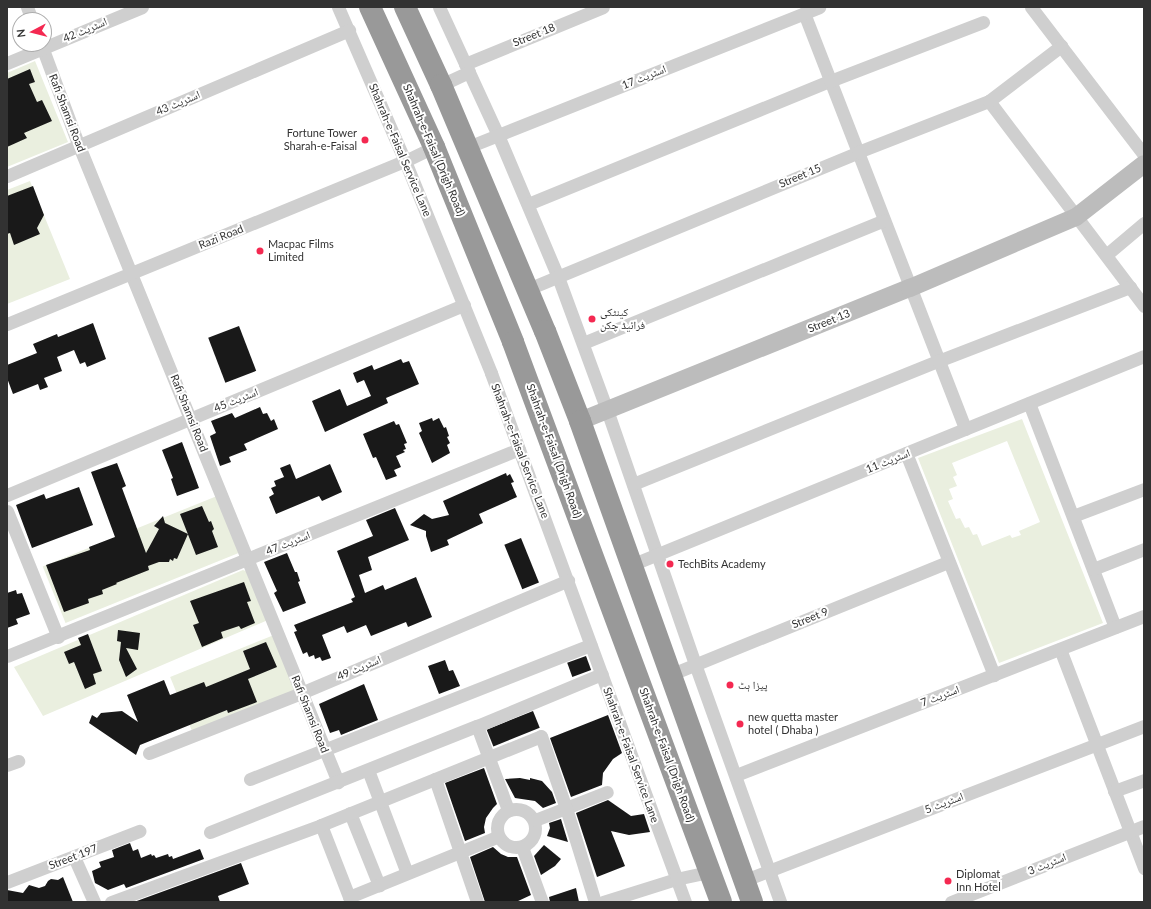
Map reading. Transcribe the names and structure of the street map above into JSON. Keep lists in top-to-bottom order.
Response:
{
  "streets": {
    "highway": ["Shahrah-e-Faisal (Drigh Road)"],
    "street": [
      "اسٹریٹ 42",
      "Street 18",
      "اسٹریٹ 17",
      "اسٹریٹ 43",
      "Rafi Shamsi Road",
      "Shahrah-e-Faisal Service Lane",
      "Street 15",
      "Razi Road",
      "Street 13",
      "اسٹریٹ 45",
      "اسٹریٹ 11",
      "اسٹریٹ 47",
      "Street 9",
      "اسٹریٹ 49",
      "اسٹریٹ 7",
      "اسٹریٹ 5",
      "Street 197",
      "اسٹریٹ 3"
    ]
  },
  "crossings": [
    ["اسٹریٹ 43", "Rafi Shamsi Road"],
    ["اسٹریٹ 43", "Shahrah-e-Faisal Service Lane"],
    ["Rafi Shamsi Road", "Razi Road"],
    ["Rafi Shamsi Road", "اسٹریٹ 45"],
    ["Rafi Shamsi Road", "اسٹریٹ 47"],
    ["Rafi Shamsi Road", "اسٹریٹ 49"],
    ["Shahrah-e-Faisal Service Lane", "Razi Road"],
    ["Shahrah-e-Faisal Service Lane", "اسٹریٹ 45"],
    ["Shahrah-e-Faisal Service Lane", "اسٹریٹ 47"],
    ["Shahrah-e-Faisal Service Lane", "اسٹریٹ 49"],
    ["Shahrah-e-Faisal (Drigh Road)", "Razi Road"]
  ],
  "places": [
    "Fortune Tower Sharah-e-Faisal",
    "Macpac Films Limited",
    "کینٹکی فرائیڈ چکن",
    "TechBits Academy",
    "پیزا ہٹ",
    "new quetta master hotel ( Dhaba )",
    "Diplomat Inn Hotel"
  ],
  "north": "left"
}
